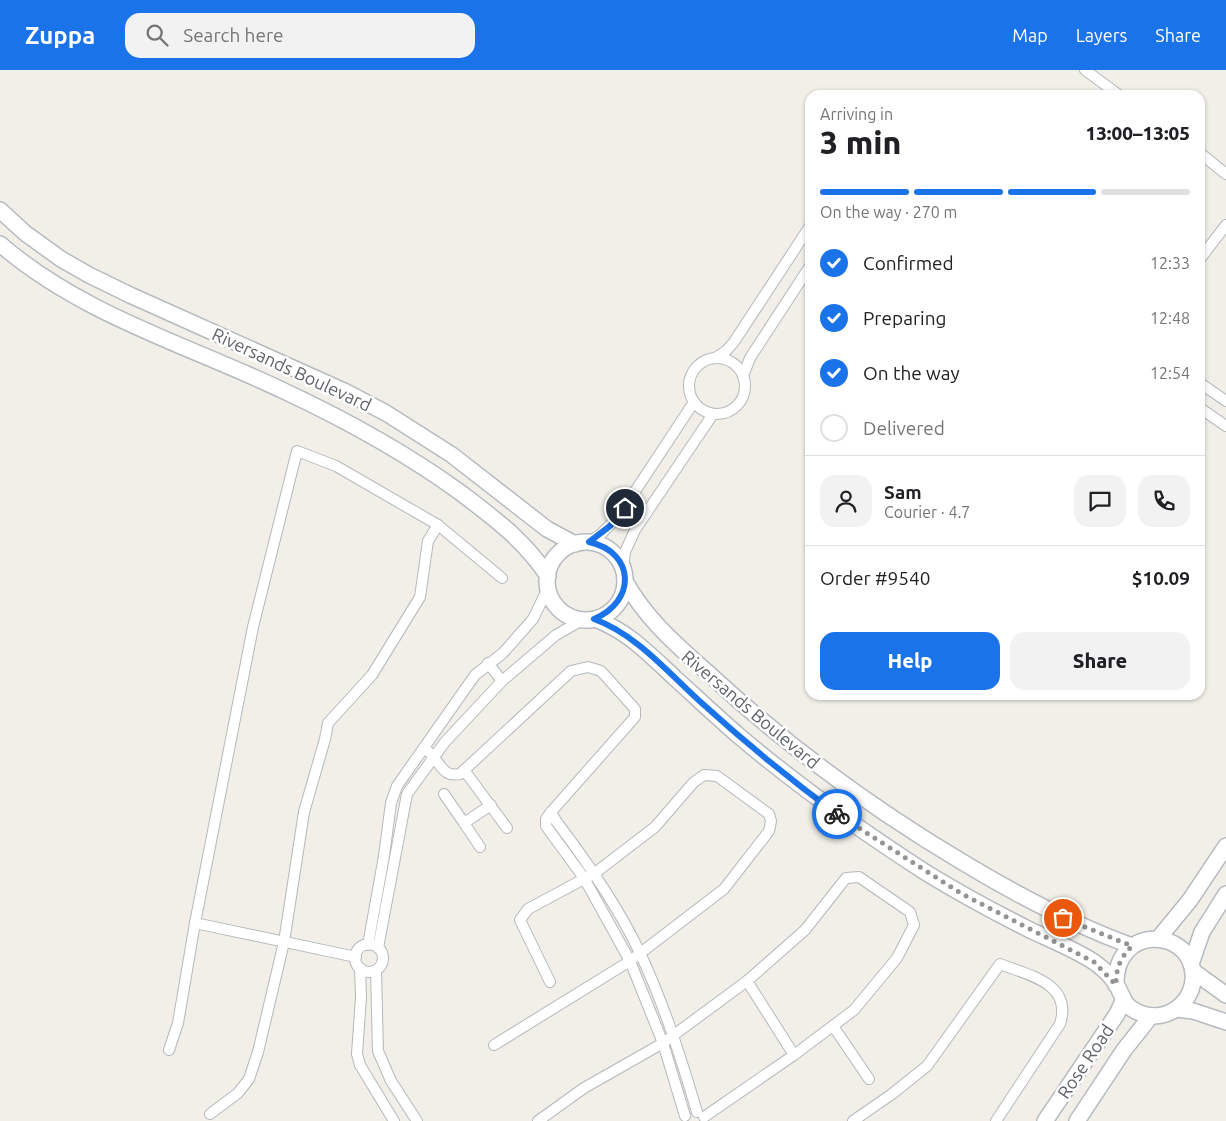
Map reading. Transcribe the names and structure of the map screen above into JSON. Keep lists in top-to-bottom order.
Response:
{
  "streets": {
    "street": ["Riversands Boulevard", "Rose Road"]
  },
  "crossings": [
    ["Riversands Boulevard", "Rose Road"]
  ],
  "page": {
    "header": "Zuppa",
    "search": "Search here",
    "nav": ["Map", "Layers", "Share"],
    "heading": ["3 min", "Arriving in", "13:00–13:05"],
    "panel": [
      "Sam",
      "Courier · 4.7",
      "Order #9540",
      "$10.09"
    ],
    "bar": "On the way · 270 m",
    "list": [
      ["Confirmed", "12:33"],
      ["Preparing", "12:48"],
      ["On the way", "12:54"],
      "Delivered"
    ],
    "buttons": ["Help", "Share"]
  }
}
